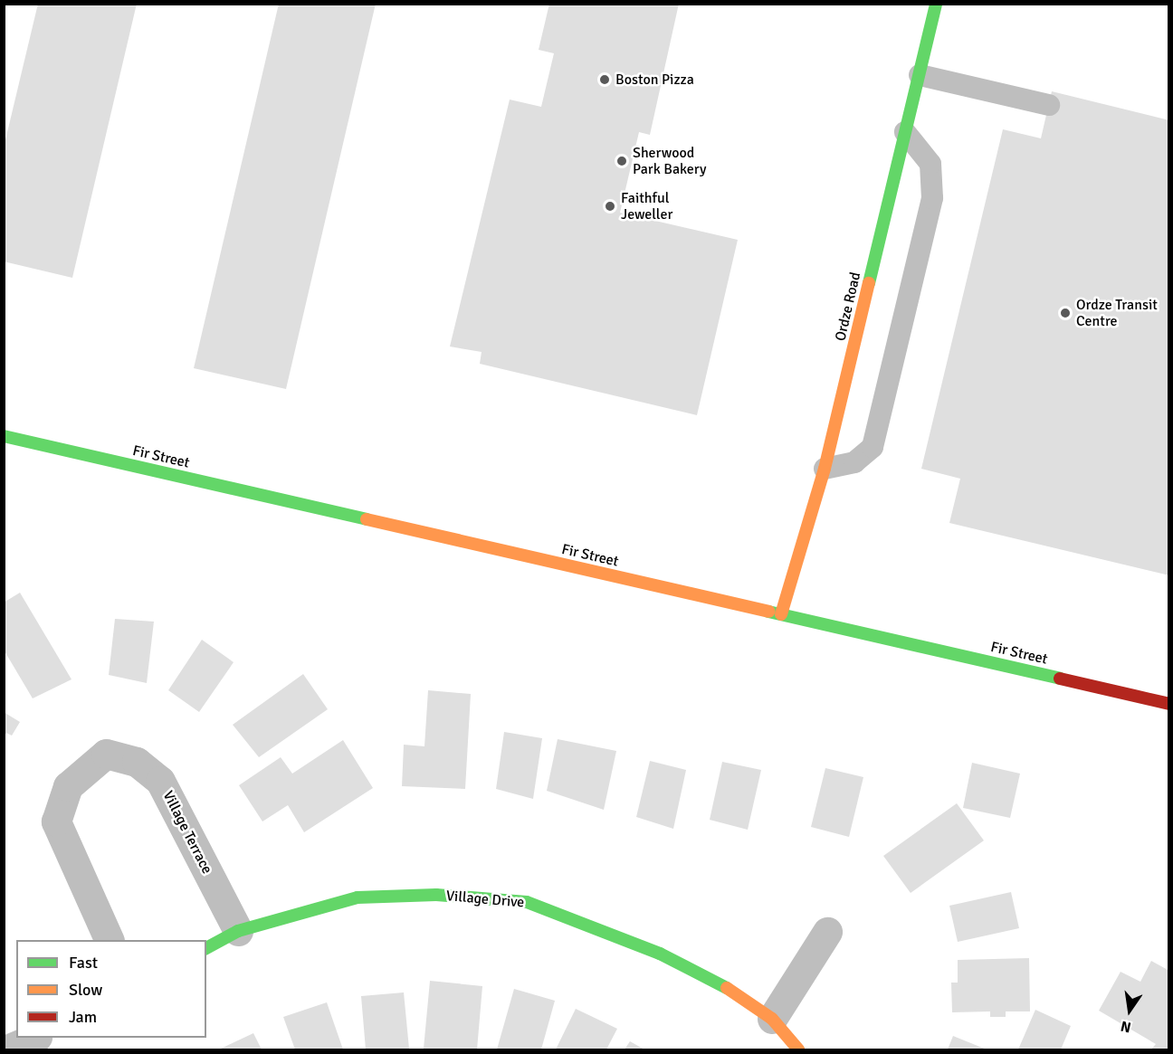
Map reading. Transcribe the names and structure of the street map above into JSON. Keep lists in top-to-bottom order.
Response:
{
  "streets": {
    "street": [
      "Ordze Road",
      "Fir Street",
      "Village Terrace",
      "Village Drive"
    ]
  },
  "crossings": [
    ["Ordze Road", "Fir Street"],
    ["Village Terrace", "Village Drive"]
  ],
  "places": [
    "Boston Pizza",
    "Sherwood Park Bakery",
    "Faithful Jeweller",
    "Ordze Transit Centre"
  ],
  "legend": ["Fast", "Slow", "Jam"],
  "north": "bottom"
}
